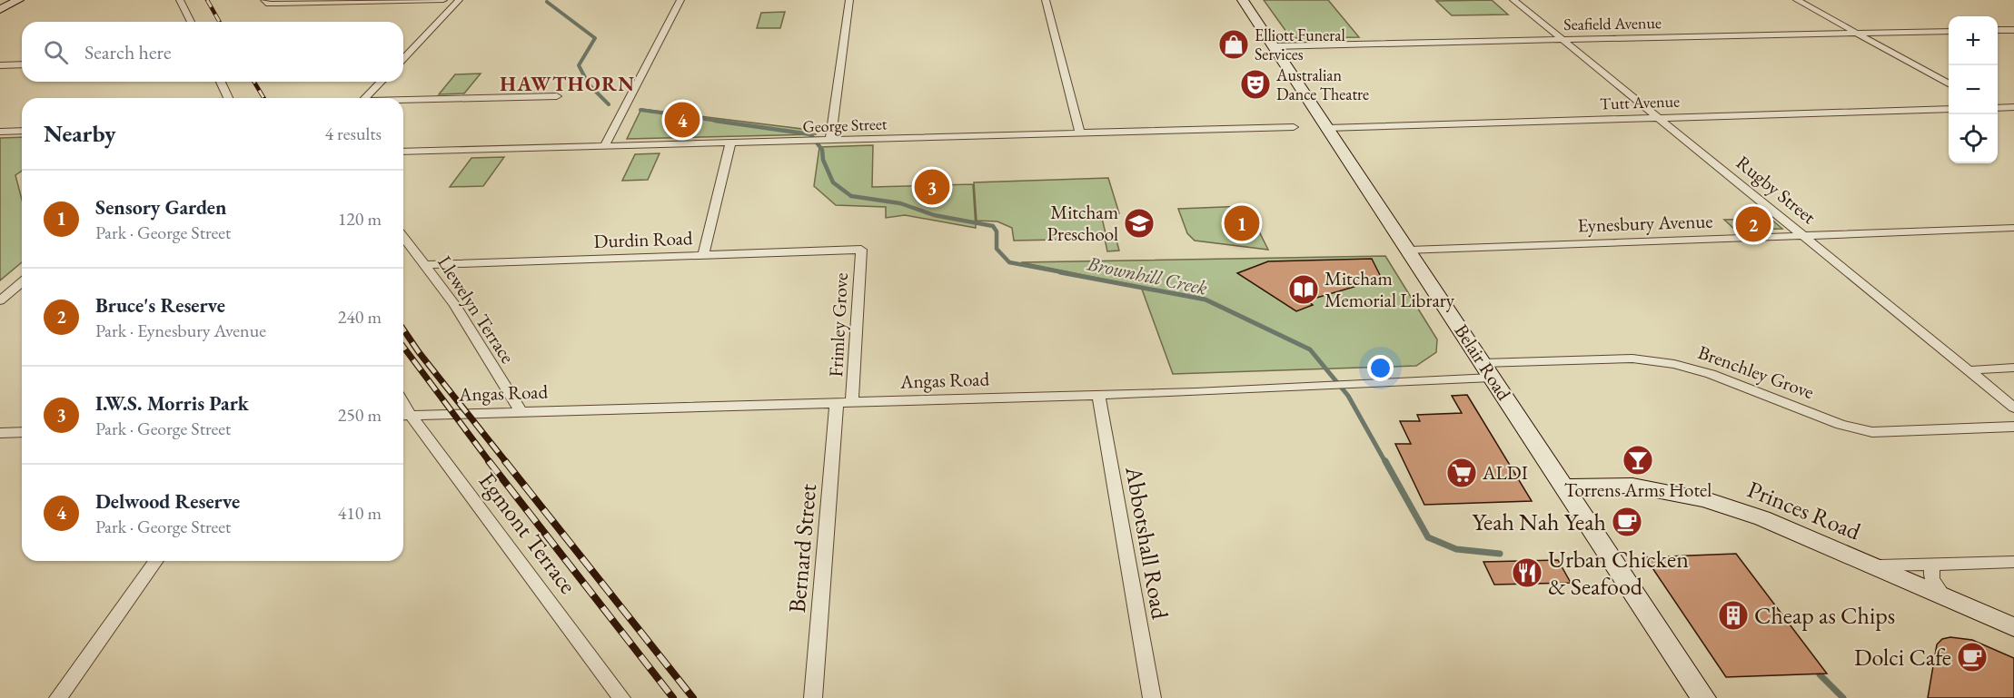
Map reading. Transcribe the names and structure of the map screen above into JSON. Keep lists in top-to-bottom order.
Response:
{
  "streets": {
    "main road": ["Belair Road", "Princes Road"],
    "street": [
      "Seafield Avenue",
      "Tutt Avenue",
      "George Street",
      "Rugby Street",
      "Eynesbury Avenue",
      "Durdin Road",
      "Llewelyn Terrace",
      "Frimley Grove",
      "Brenchley Grove",
      "Angas Road",
      "Egmont Terrace",
      "Abbotshall Road",
      "Bernard Street"
    ]
  },
  "crossings": [
    ["Seafield Avenue", "Rugby Street"],
    ["Seafield Avenue", "Belair Road"],
    ["Tutt Avenue", "Rugby Street"],
    ["Tutt Avenue", "Belair Road"],
    ["Rugby Street", "Eynesbury Avenue"],
    ["Eynesbury Avenue", "Belair Road"],
    ["Durdin Road", "Llewelyn Terrace"],
    ["Durdin Road", "Frimley Grove"],
    ["Llewelyn Terrace", "Angas Road"],
    ["Frimley Grove", "Angas Road"],
    ["Frimley Grove", "Bernard Street"],
    ["Belair Road", "Brenchley Grove"],
    ["Belair Road", "Angas Road"],
    ["Belair Road", "Princes Road"],
    ["Brenchley Grove", "Angas Road"],
    ["Angas Road", "Egmont Terrace"],
    ["Angas Road", "Abbotshall Road"],
    ["Angas Road", "Bernard Street"]
  ],
  "districts": ["HAWTHORN"],
  "water": ["Brownhill Creek"],
  "places": {
    "shop": ["Elliott Funeral Services"],
    "theatre": ["Australian Dance Theatre"],
    "school or university": ["Mitcham Preschool"],
    "library": ["Mitcham Memorial Library"],
    "bar": ["Torrens Arms Hotel"],
    "supermarket": ["ALDI"],
    "cafe": ["Yeah Nah Yeah", "Dolci Cafe"],
    "restaurant": ["Urban Chicken & Seafood"],
    "building": ["Cheap as Chips"]
  },
  "page": {
    "map_buttons": ["+", "−"],
    "search": "Search here",
    "heading": ["Nearby", "4 results"],
    "pins": [
      "4",
      "3",
      "1",
      "2"
    ],
    "list": [
      {
        "mark": "1",
        "name": "Sensory Garden",
        "note": "Park · George Street",
        "value": "120 m"
      },
      {
        "mark": "2",
        "name": "Bruce's Reserve",
        "note": "Park · Eynesbury Avenue",
        "value": "240 m"
      },
      {
        "mark": "3",
        "name": "I.W.S. Morris Park",
        "note": "Park · George Street",
        "value": "250 m"
      },
      {
        "mark": "4",
        "name": "Delwood Reserve",
        "note": "Park · George Street",
        "value": "410 m"
      }
    ]
  }
}
